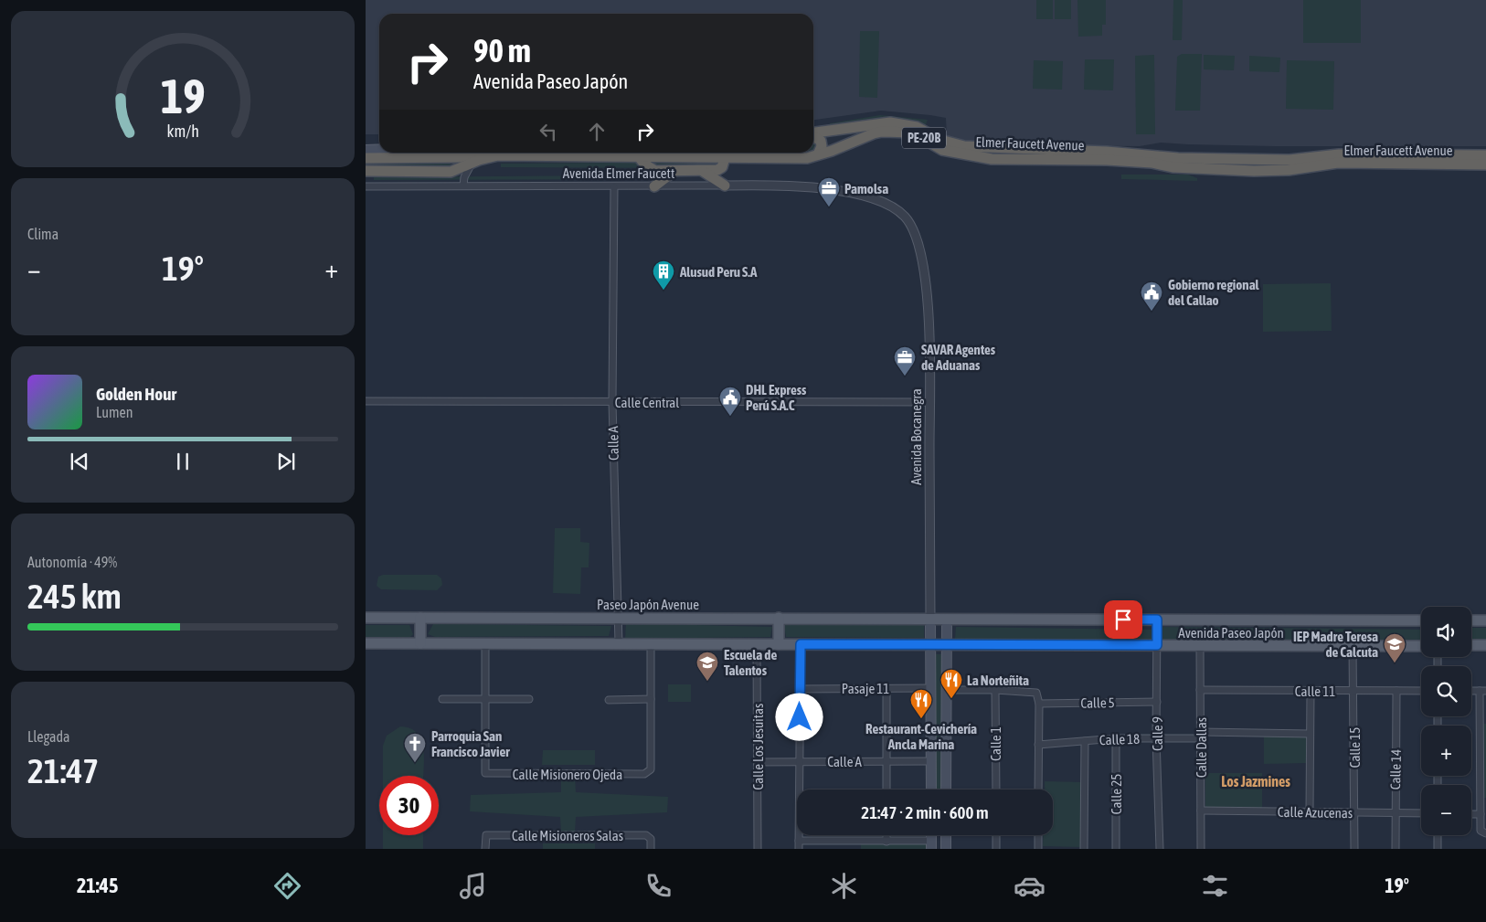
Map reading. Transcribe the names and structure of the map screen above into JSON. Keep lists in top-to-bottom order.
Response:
{
  "streets": {
    "highway": ["PE-20B", "Elmer Faucett Avenue"],
    "main road": ["Paseo Japón Avenue", "Avenida Paseo Japón"],
    "street": [
      "Avenida Elmer Faucett",
      "Calle Central",
      "Avenida Bocanegra",
      "Calle A",
      "Pasaje 11",
      "Calle 11",
      "Calle 5",
      "Calle 9",
      "Calle 18",
      "Calle 1",
      "Calle Los Jesuitas",
      "Calle Dallas",
      "Calle 15",
      "Calle 14",
      "Calle Misionero Ojeda",
      "Calle 25",
      "Calle Azucenas",
      "Calle Misioneros Salas"
    ]
  },
  "crossings": [
    ["Avenida Elmer Faucett", "Avenida Bocanegra"],
    ["Avenida Elmer Faucett", "Calle A"],
    ["Calle Central", "Avenida Bocanegra"],
    ["Calle Central", "Calle A"],
    ["Avenida Bocanegra", "Paseo Japón Avenue"],
    ["Avenida Bocanegra", "Avenida Paseo Japón"],
    ["Calle A", "Paseo Japón Avenue"],
    ["Calle A", "Calle Los Jesuitas"],
    ["Paseo Japón Avenue", "Avenida Paseo Japón"],
    ["Avenida Paseo Japón", "Calle 9"],
    ["Avenida Paseo Japón", "Calle Dallas"],
    ["Avenida Paseo Japón", "Calle 15"],
    ["Calle 11", "Calle Dallas"],
    ["Calle 11", "Calle 15"],
    ["Calle 11", "Calle 14"],
    ["Calle 5", "Calle 9"],
    ["Calle 9", "Calle 18"],
    ["Calle 18", "Calle Dallas"],
    ["Calle 18", "Calle 25"],
    ["Calle Dallas", "Calle Azucenas"],
    ["Calle 15", "Calle Azucenas"],
    ["Calle 14", "Calle Azucenas"]
  ],
  "districts": ["Los Jazmines"],
  "places": {
    "office": ["Pamolsa", "SAVAR Agentes de Aduanas"],
    "building": ["Alusud Peru S.A"],
    "public building": ["Gobierno regional del Callao", "DHL Express Perú S.A.C"],
    "school or university": ["IEP Madre Teresa de Calcuta", "Escuela de Talentos"],
    "restaurant": ["La Norteñita", "Restaurant-Cevichería Ancla Marina"],
    "church": ["Parroquia San Francisco Javier"]
  },
  "page": {
    "turn": ["90 m", "Avenida Paseo Japón"],
    "tile": [
      "Clima",
      ["Autonomía · 49%", "245 km"],
      ["Llegada", "21:47"]
    ],
    "heat": ["−", "19°", "+"],
    "song": ["Golden Hour", "Lumen"],
    "map_buttons": ["+", "−"],
    "limit": "30",
    "trip": "21:47 · 2 min · 600 m",
    "tabs": ["21:45", "19°"],
    "gauge": ["19", "km/h"]
  }
}
